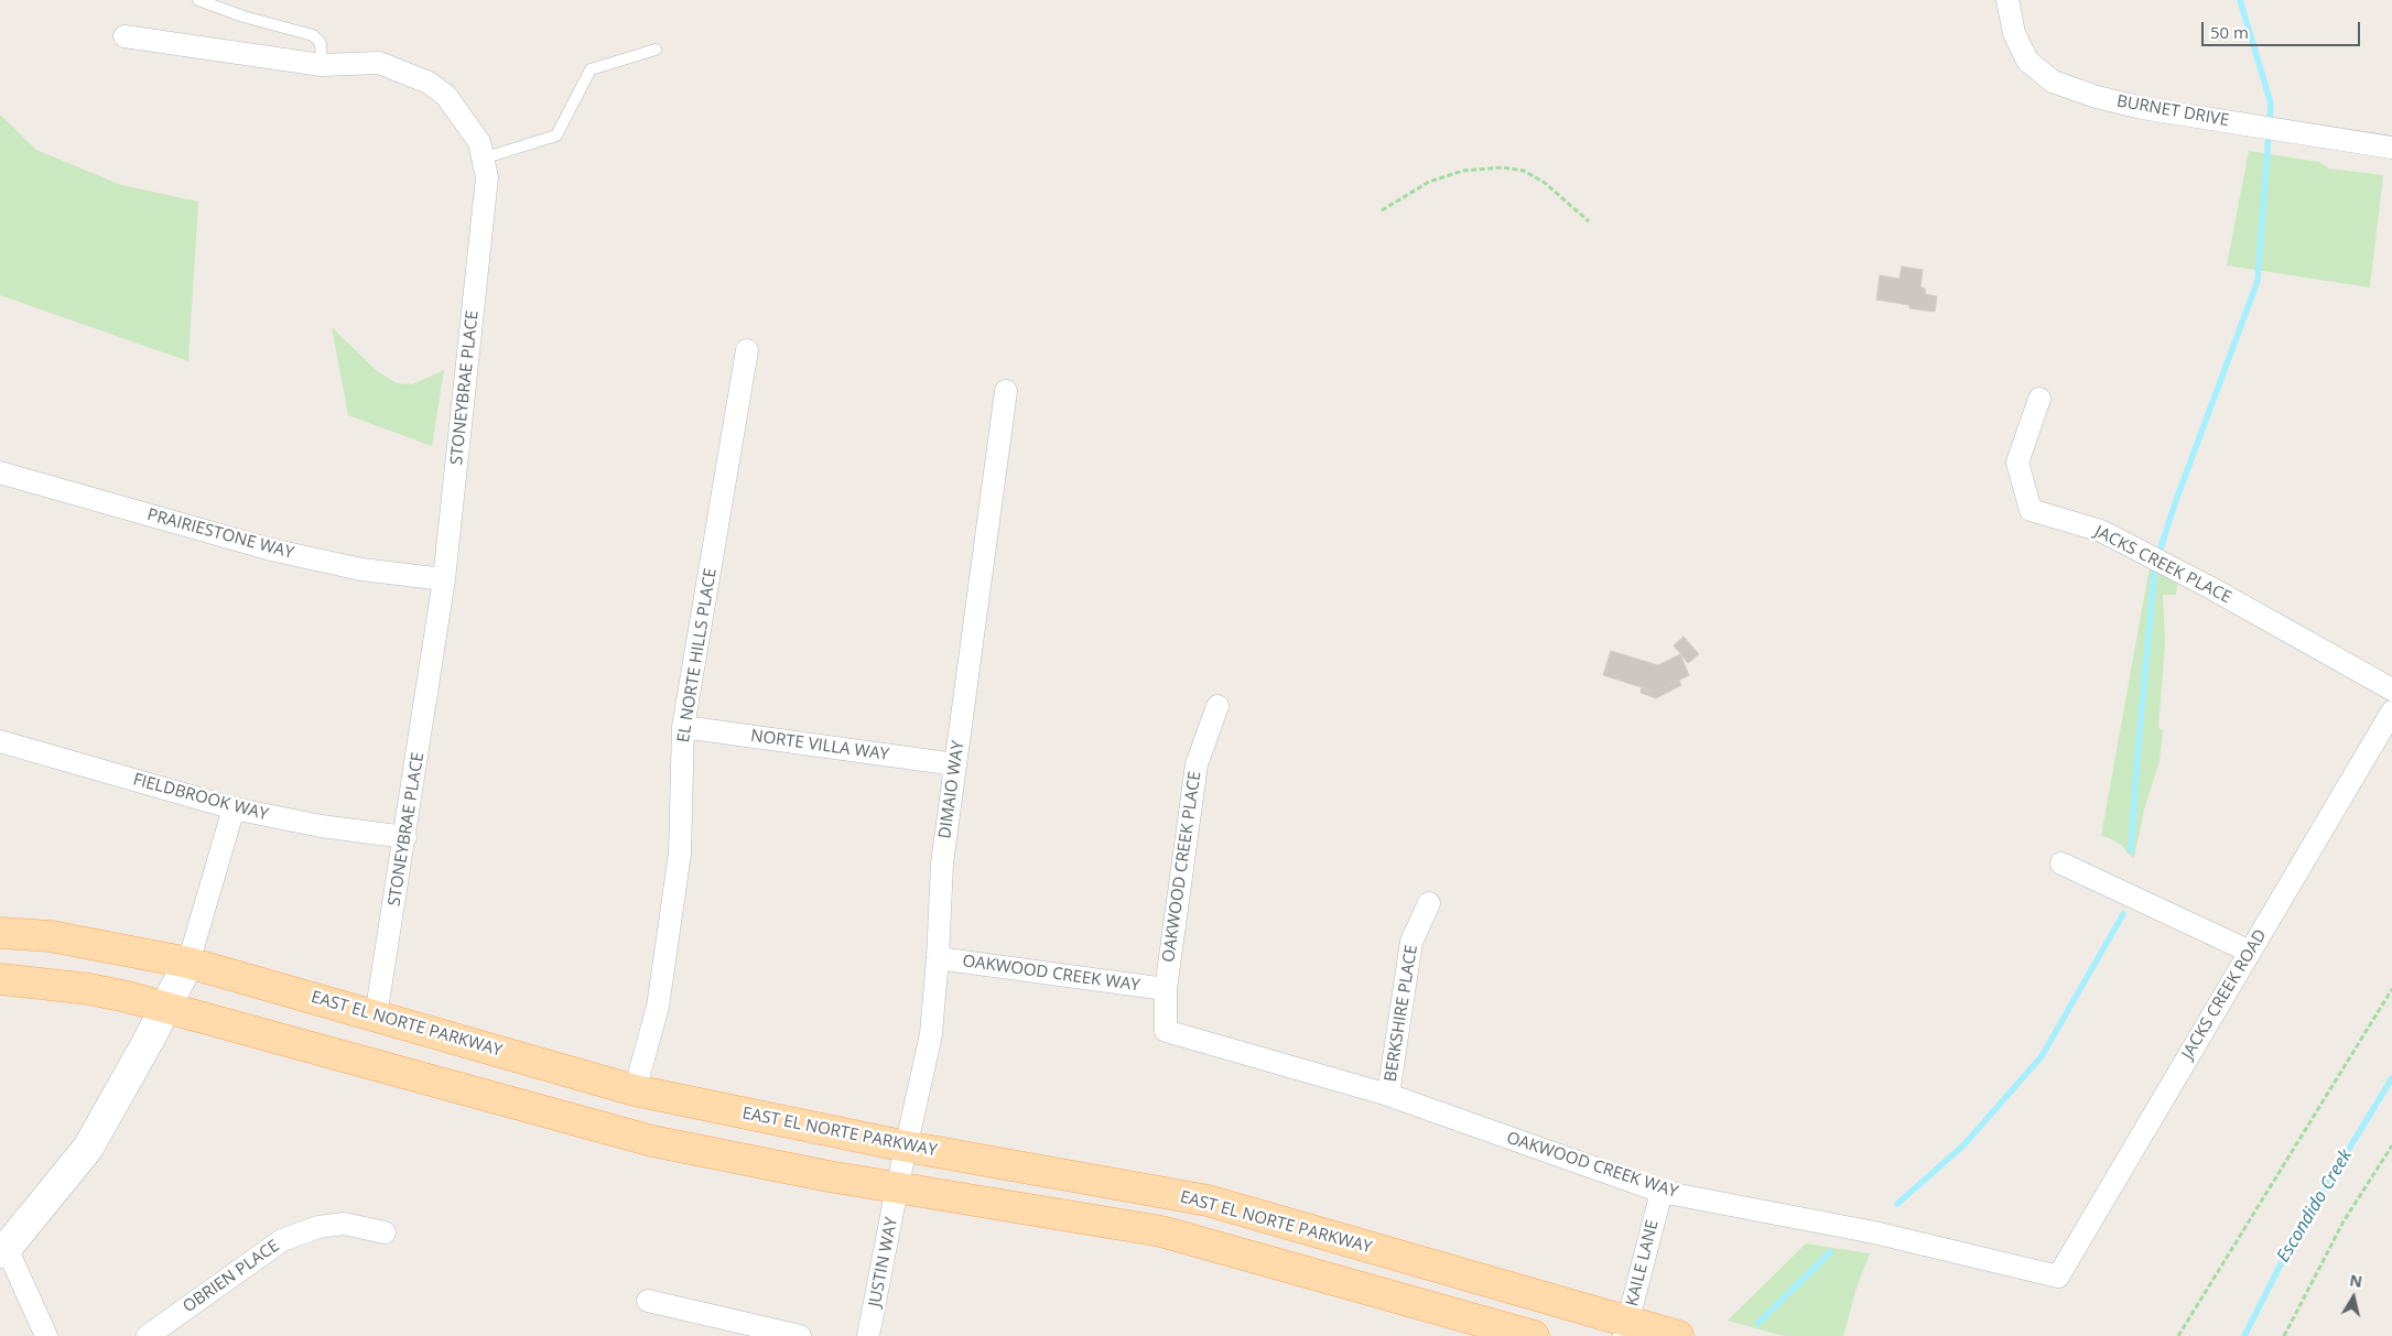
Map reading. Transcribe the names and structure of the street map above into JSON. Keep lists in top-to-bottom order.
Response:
{
  "streets": {
    "main road": ["EAST EL NORTE PARKWAY"],
    "street": [
      "BURNET DRIVE",
      "STONEYBRAE PLACE",
      "PRAIRIESTONE WAY",
      "JACKS CREEK PLACE",
      "EL NORTE HILLS PLACE",
      "NORTE VILLA WAY",
      "DIMAIO WAY",
      "FIELDBROOK WAY",
      "OAKWOOD CREEK PLACE",
      "OAKWOOD CREEK WAY",
      "JACKS CREEK ROAD",
      "BERKSHIRE PLACE",
      "JUSTIN WAY",
      "KAILE LANE",
      "OBRIEN PLACE"
    ]
  },
  "crossings": [
    ["STONEYBRAE PLACE", "PRAIRIESTONE WAY"],
    ["STONEYBRAE PLACE", "FIELDBROOK WAY"],
    ["STONEYBRAE PLACE", "EAST EL NORTE PARKWAY"],
    ["EL NORTE HILLS PLACE", "NORTE VILLA WAY"],
    ["EL NORTE HILLS PLACE", "EAST EL NORTE PARKWAY"],
    ["NORTE VILLA WAY", "DIMAIO WAY"],
    ["DIMAIO WAY", "OAKWOOD CREEK WAY"],
    ["DIMAIO WAY", "EAST EL NORTE PARKWAY"],
    ["DIMAIO WAY", "JUSTIN WAY"],
    ["OAKWOOD CREEK PLACE", "OAKWOOD CREEK WAY"],
    ["OAKWOOD CREEK WAY", "JACKS CREEK ROAD"],
    ["OAKWOOD CREEK WAY", "BERKSHIRE PLACE"],
    ["OAKWOOD CREEK WAY", "KAILE LANE"],
    ["EAST EL NORTE PARKWAY", "KAILE LANE"]
  ],
  "water": ["Escondido Creek"],
  "scale_bar": "50 m",
  "north": "top"
}
